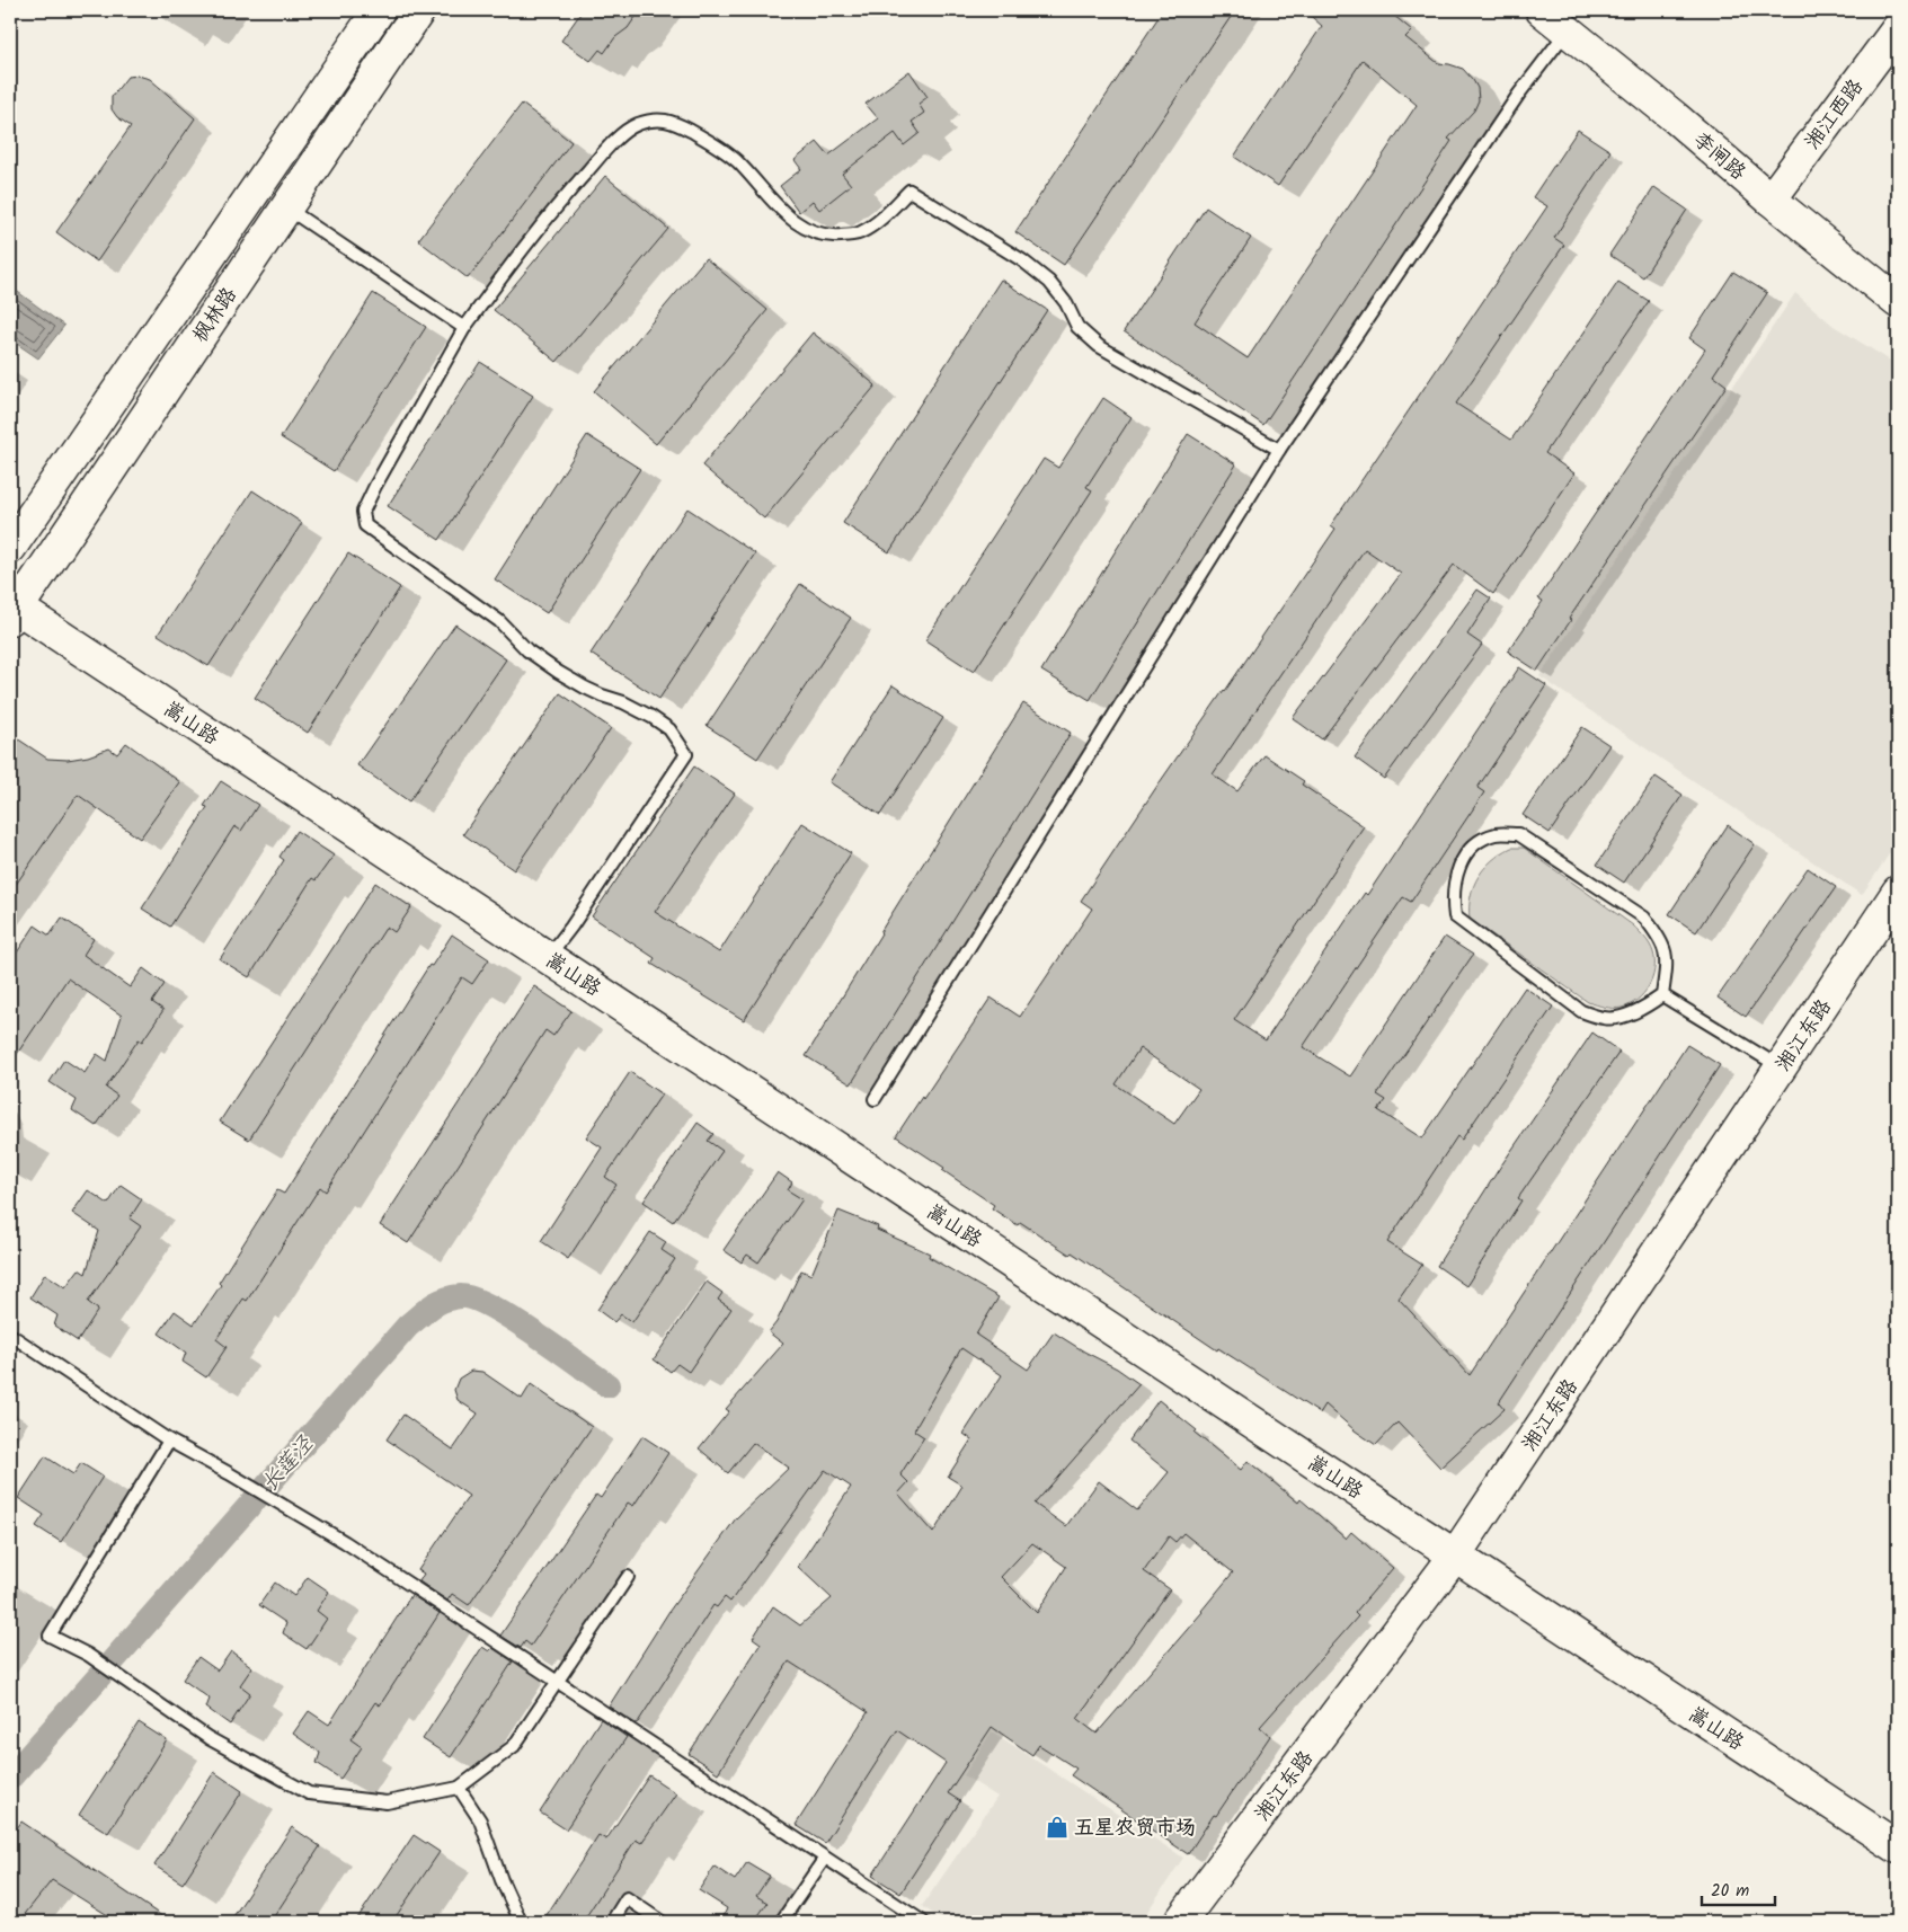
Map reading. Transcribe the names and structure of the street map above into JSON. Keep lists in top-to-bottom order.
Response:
{
  "streets": {
    "street": [
      "湘江西路",
      "李闸路",
      "枫林路",
      "嵩山路",
      "湘江东路"
    ]
  },
  "crossings": [
    ["湘江西路", "李闸路"],
    ["枫林路", "嵩山路"],
    ["嵩山路", "湘江东路"]
  ],
  "water": ["长莲泾"],
  "places": {
    "shop": ["五星农贸市场"]
  },
  "scale_bar": "20 m"
}
